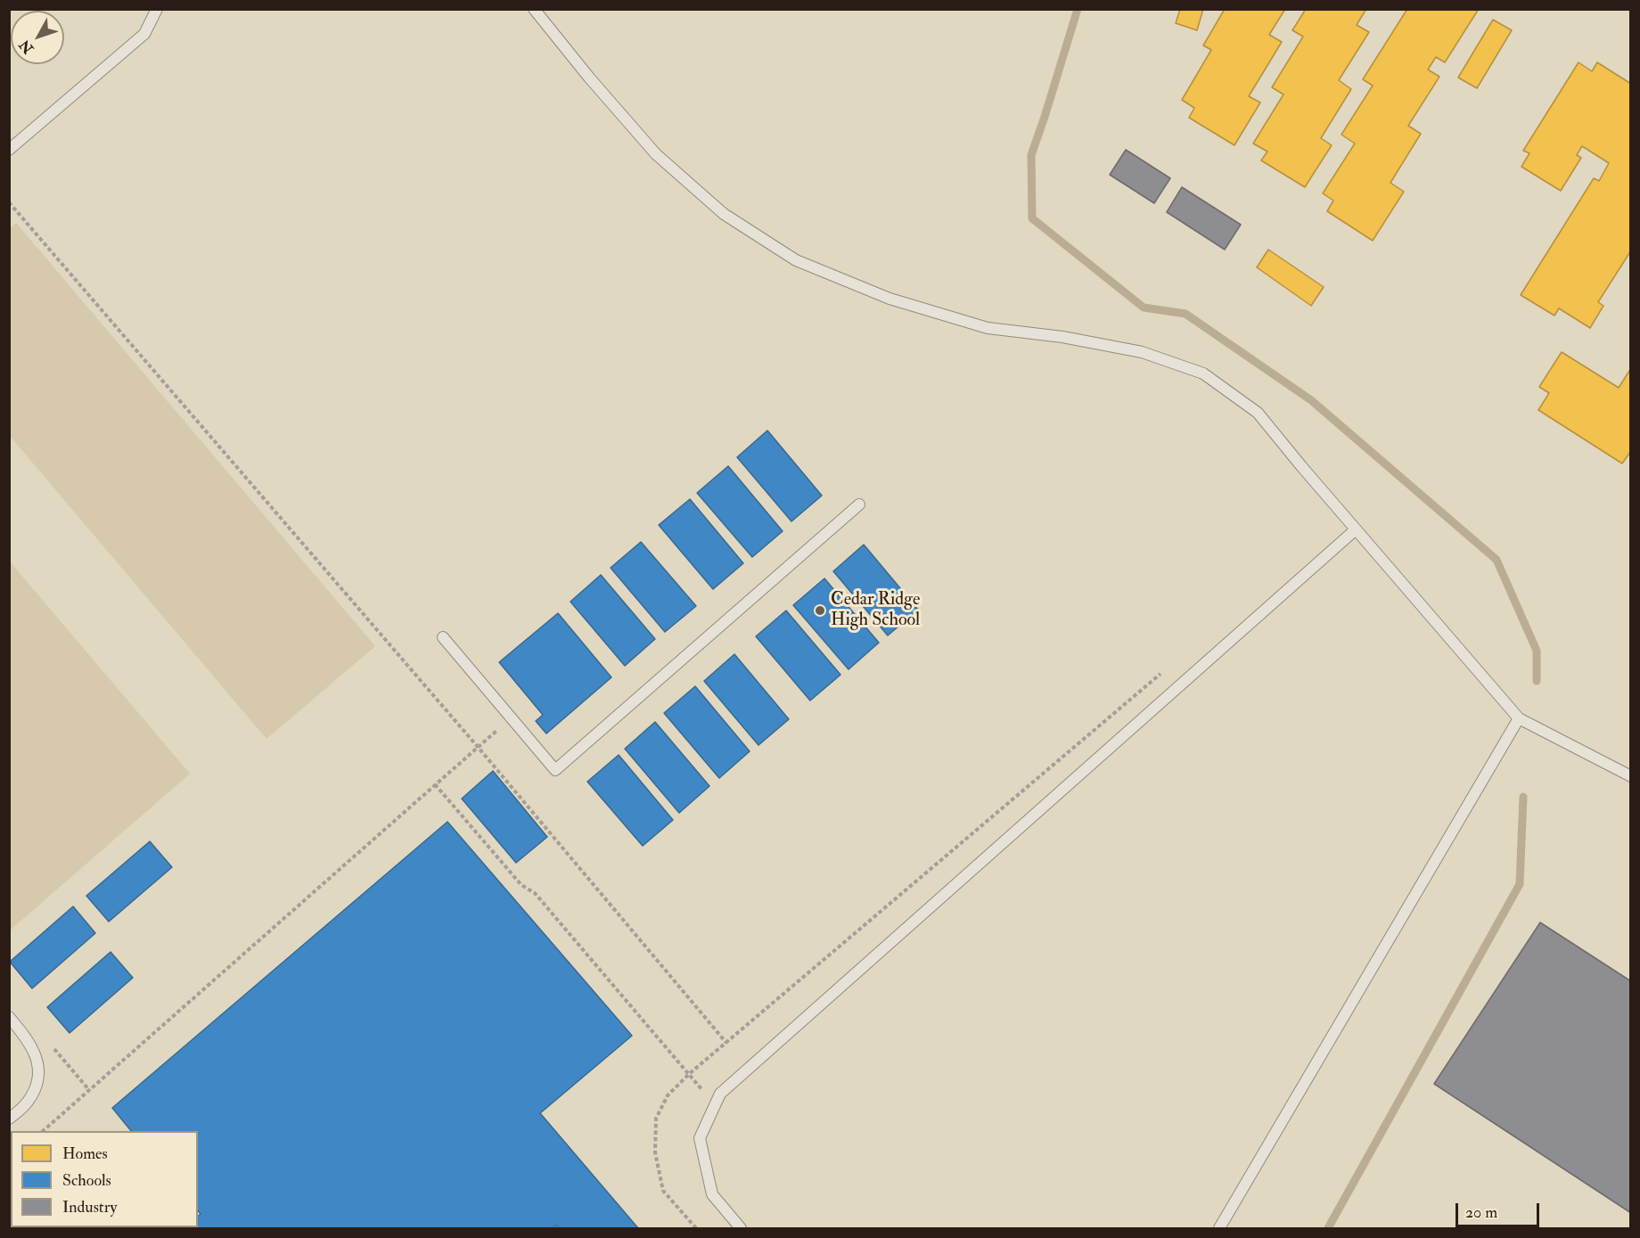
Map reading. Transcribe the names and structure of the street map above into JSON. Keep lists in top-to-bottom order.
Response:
{
  "places": ["Cedar Ridge High School"],
  "legend": ["Homes", "Schools", "Industry"],
  "scale_bar": "20 m",
  "north": "bottom left"
}
